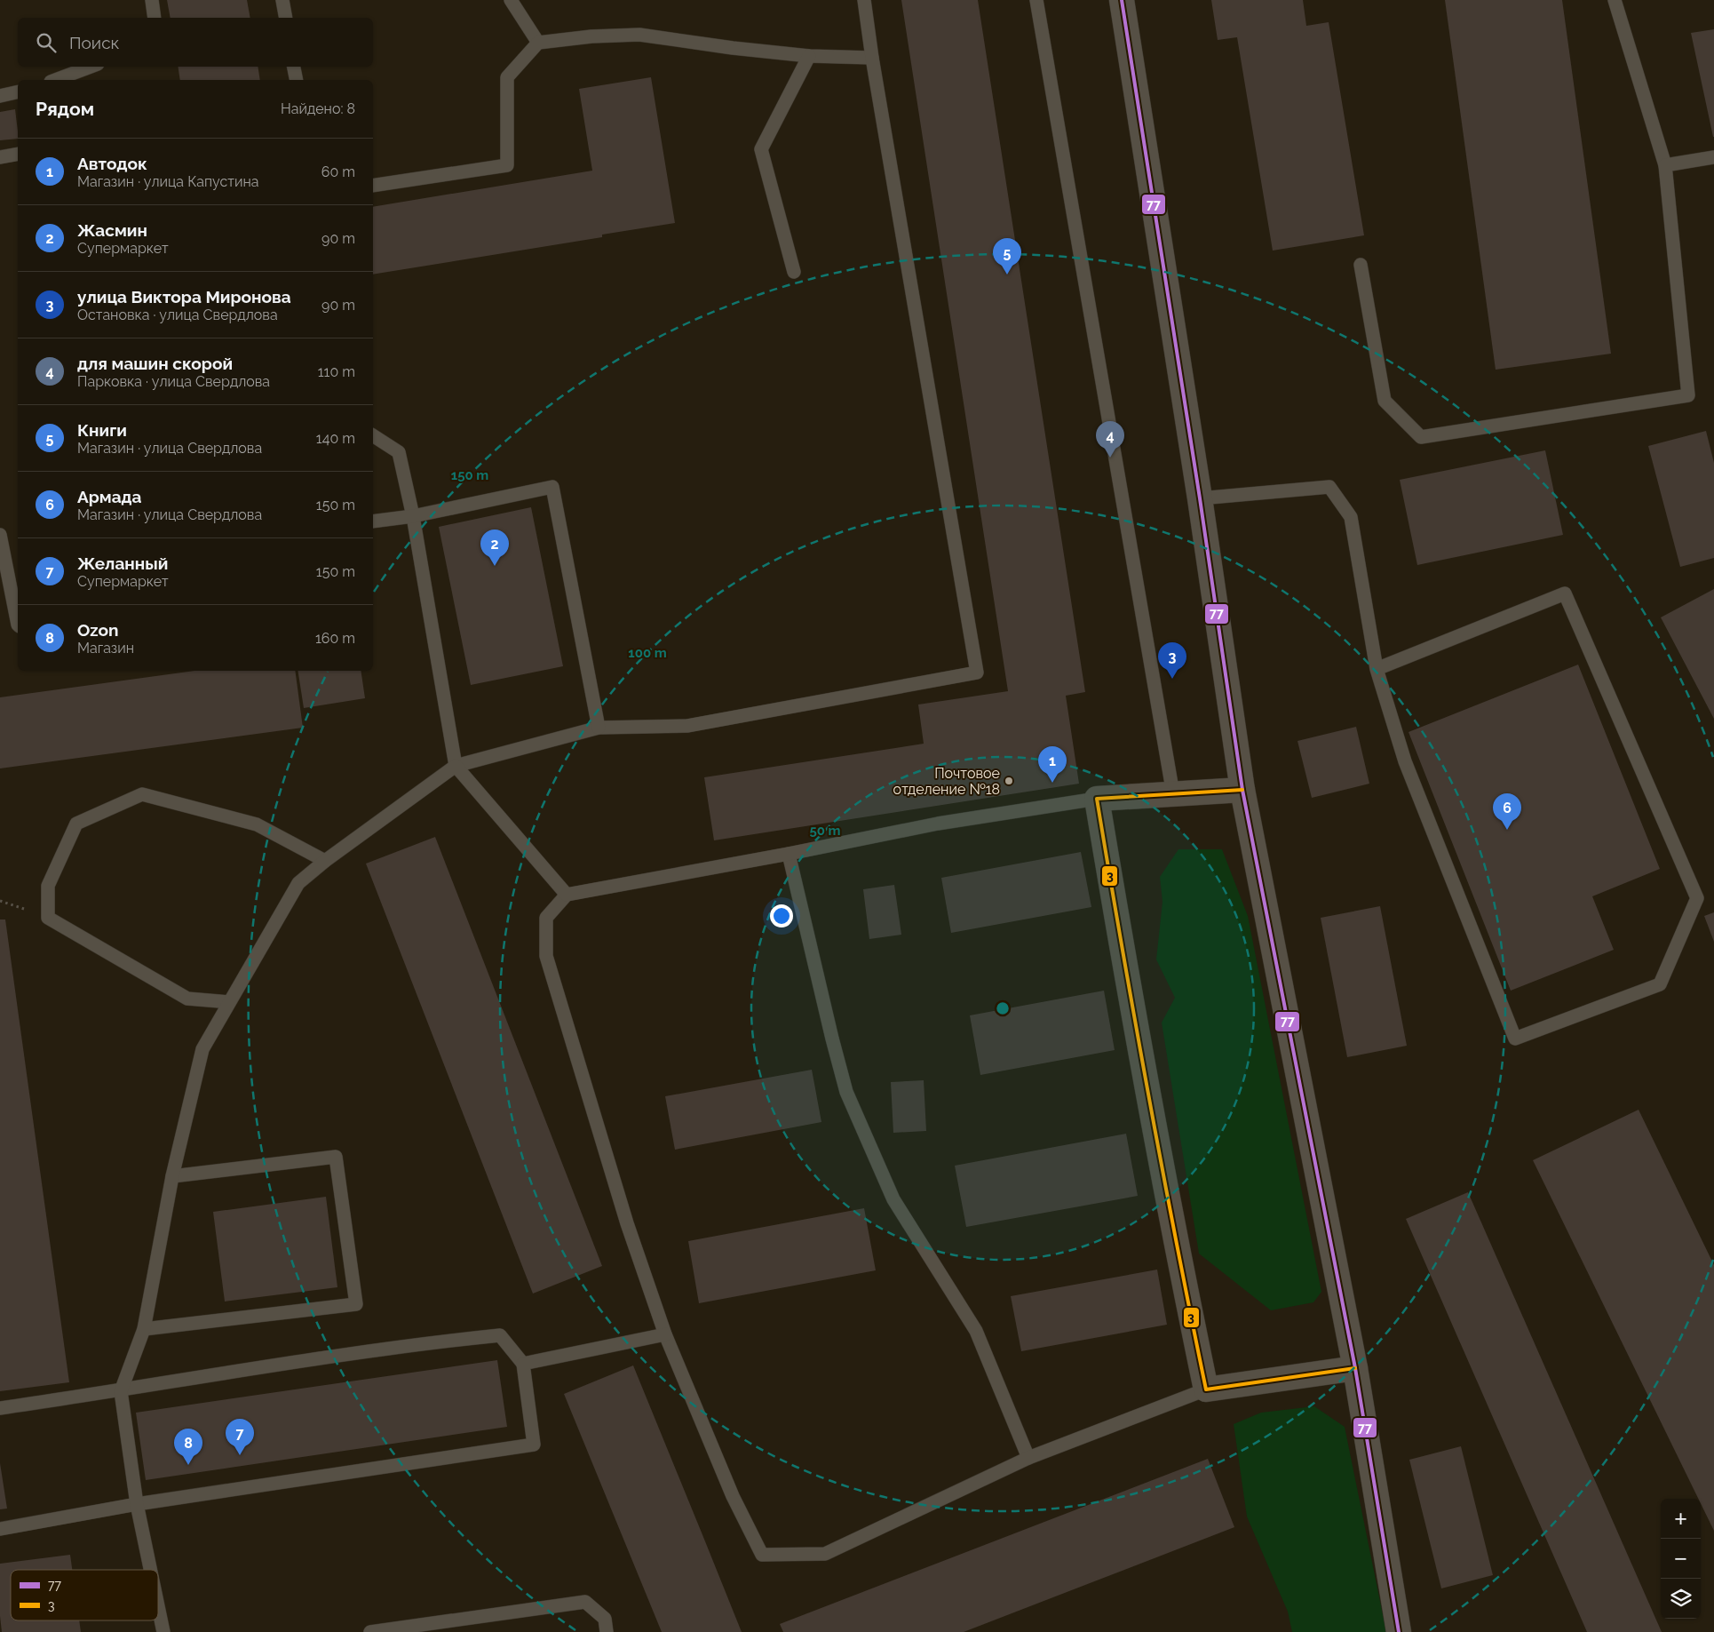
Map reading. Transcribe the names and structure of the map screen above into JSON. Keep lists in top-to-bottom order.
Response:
{
  "places": ["Почтовое отделение №18"],
  "lines": ["transit line 77", "transit line 3"],
  "legend": ["77", "3"],
  "page": {
    "search": "Поиск",
    "heading": ["Рядом", "Найдено: 8"],
    "list": [
      {
        "mark": "1",
        "name": "Автодок",
        "note": "Магазин · улица Капустина",
        "value": "60 m"
      },
      {
        "mark": "2",
        "name": "Жасмин",
        "note": "Супермаркет",
        "value": "90 m"
      },
      {
        "mark": "3",
        "name": "улица Виктора Миронова",
        "note": "Остановка · улица Свердлова",
        "value": "90 m"
      },
      {
        "mark": "4",
        "name": "для машин скорой",
        "note": "Парковка · улица Свердлова",
        "value": "110 m"
      },
      {
        "mark": "5",
        "name": "Книги",
        "note": "Магазин · улица Свердлова",
        "value": "140 m"
      },
      {
        "mark": "6",
        "name": "Армада",
        "note": "Магазин · улица Свердлова",
        "value": "150 m"
      },
      {
        "mark": "7",
        "name": "Желанный",
        "note": "Супермаркет",
        "value": "150 m"
      },
      {
        "mark": "8",
        "name": "Ozon",
        "note": "Магазин",
        "value": "160 m"
      }
    ],
    "pins": [
      "5",
      "4",
      "2",
      "3",
      "1",
      "6",
      "7",
      "8"
    ],
    "map_buttons": ["+", "−"]
  },
  "rings": ["150 m", "100 m", "50 m"]
}
